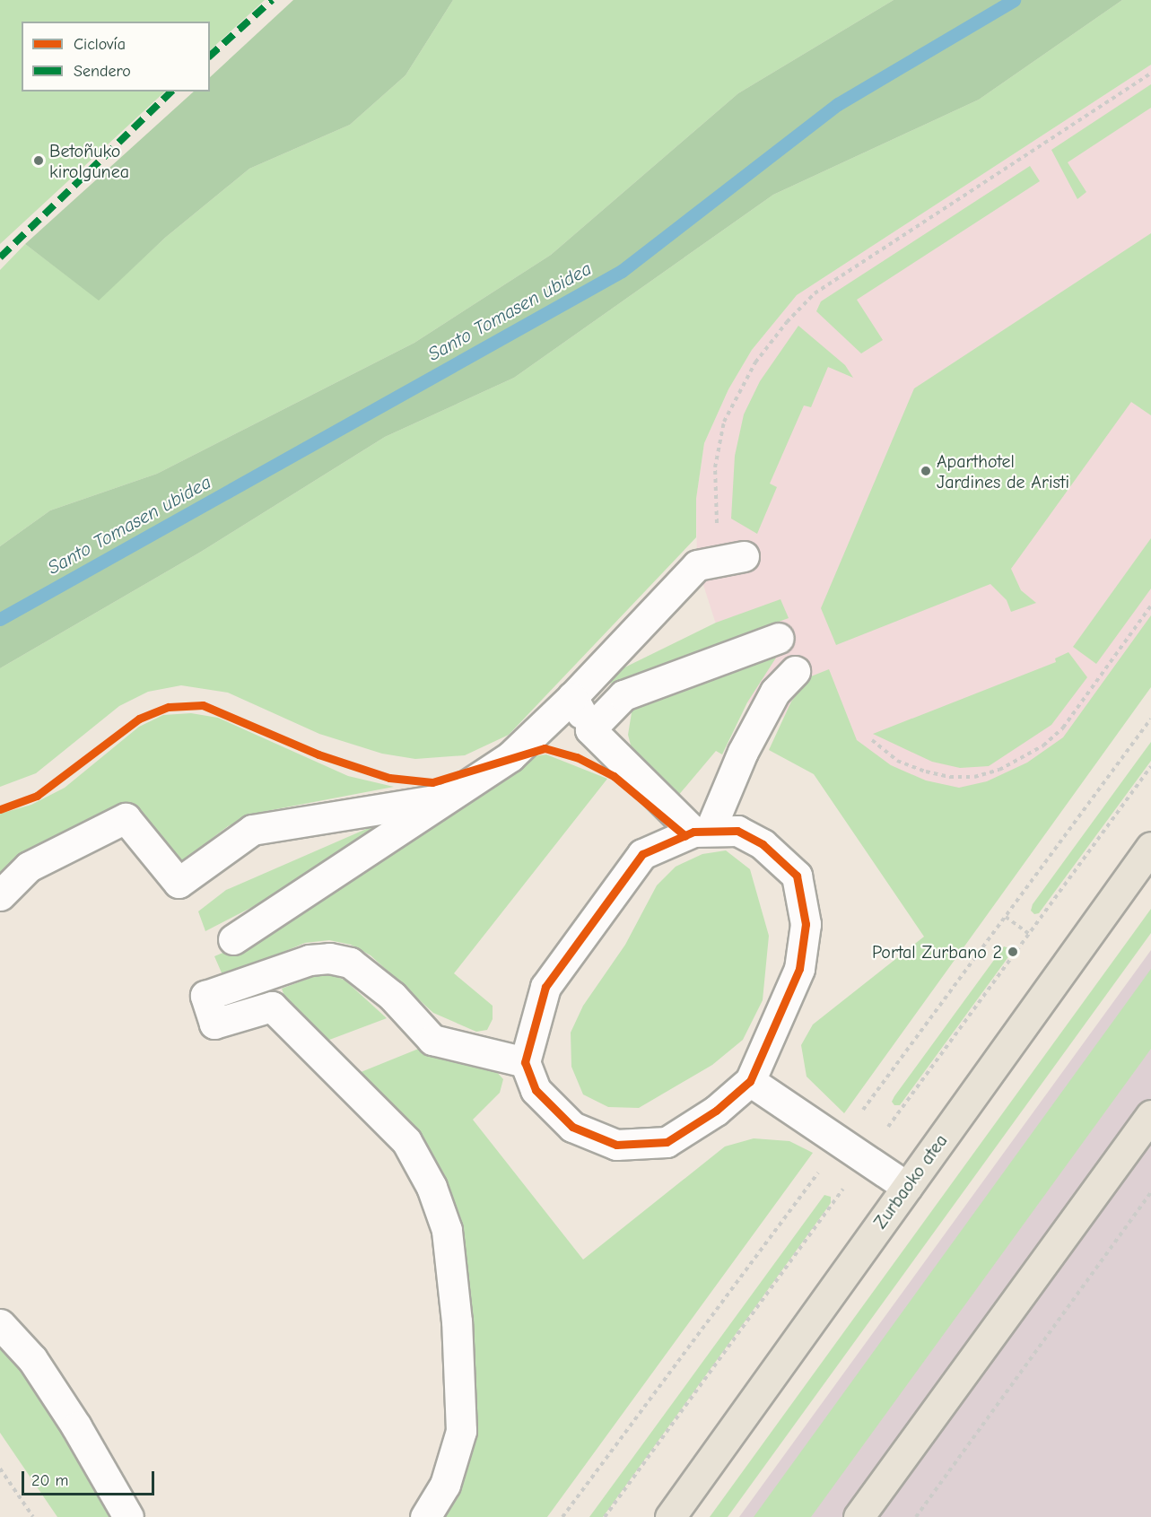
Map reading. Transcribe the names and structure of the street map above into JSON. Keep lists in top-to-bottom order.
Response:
{
  "streets": {
    "main road": ["Zurbaoko atea"]
  },
  "water": ["Santo Tomasen ubidea"],
  "places": ["Betoñuko kirolgunea", "Aparthotel Jardines de Aristi", "Portal Zurbano 2"],
  "legend": ["Ciclovía", "Sendero"],
  "scale_bar": "20 m"
}
